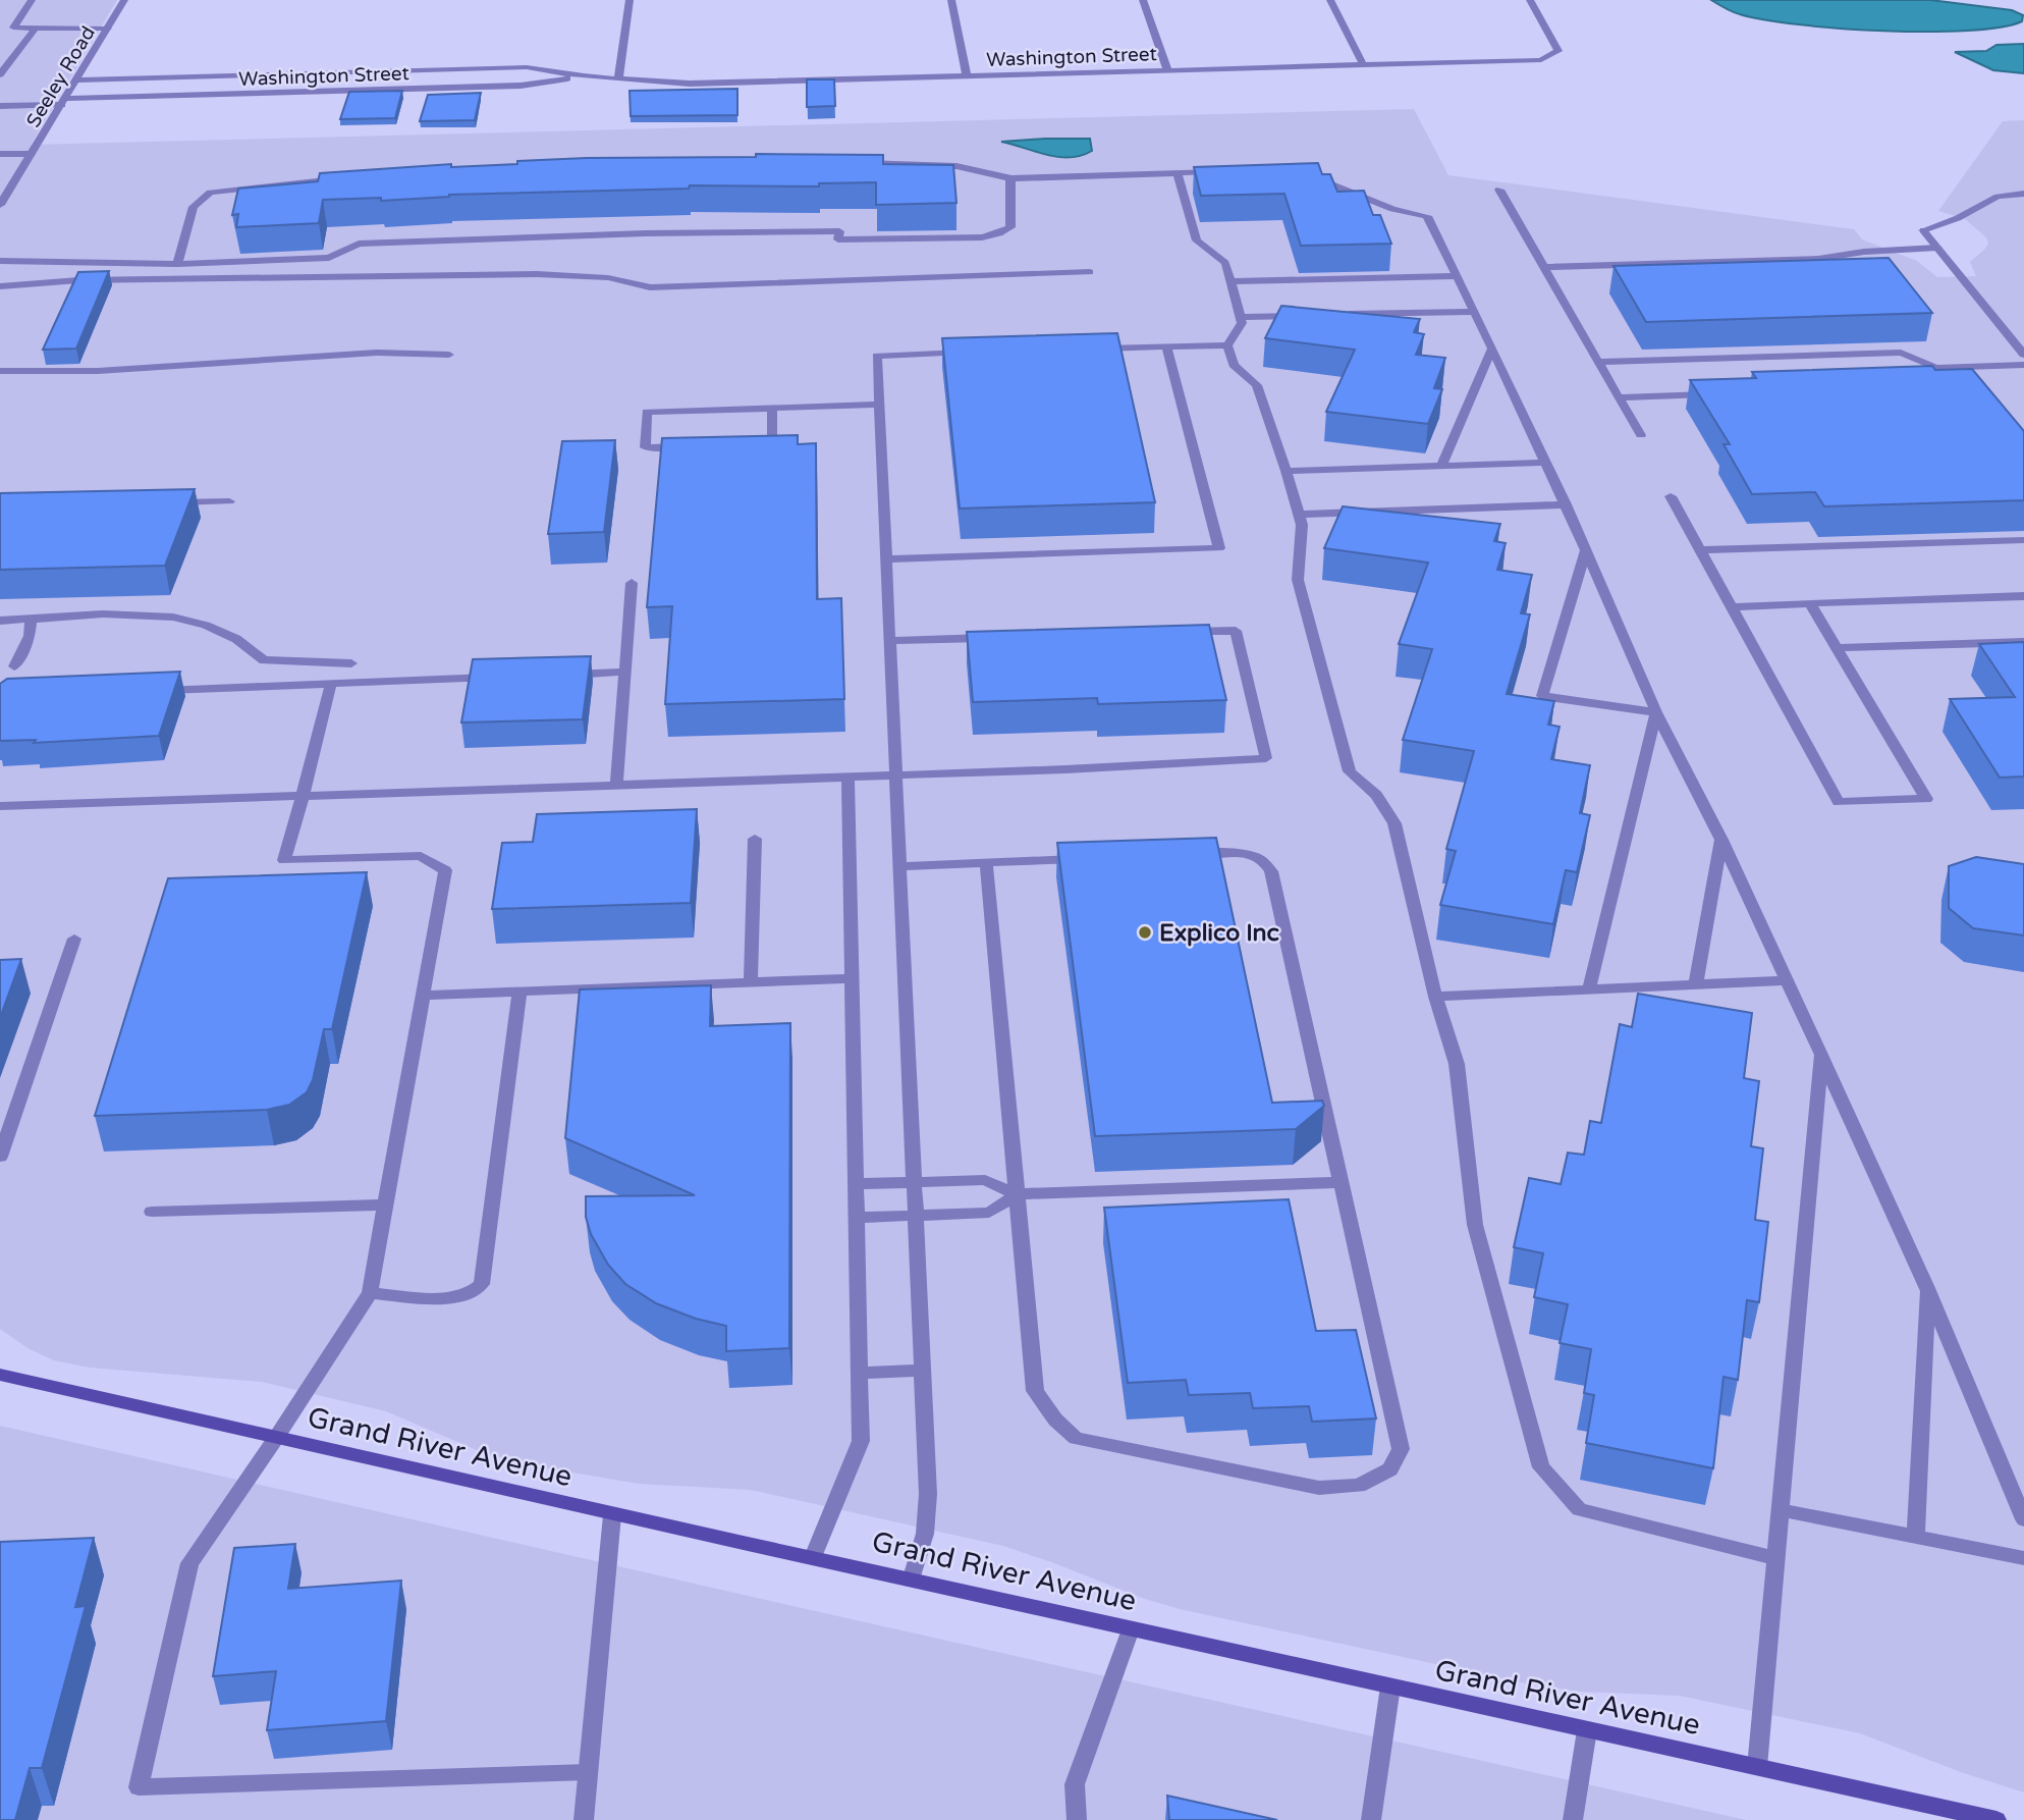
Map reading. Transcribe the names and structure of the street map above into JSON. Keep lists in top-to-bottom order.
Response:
{
  "streets": {
    "main road": ["Grand River Avenue"],
    "street": ["Washington Street", "Seeley Road"]
  },
  "crossings": [
    ["Washington Street", "Seeley Road"]
  ],
  "places": ["Explico Inc"]
}
